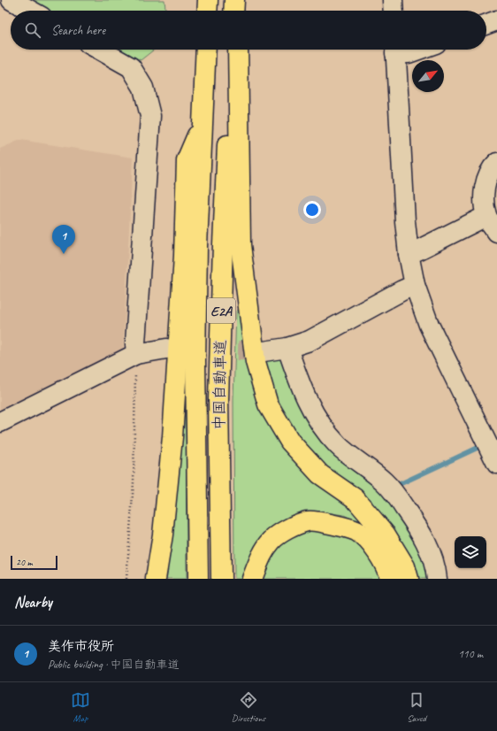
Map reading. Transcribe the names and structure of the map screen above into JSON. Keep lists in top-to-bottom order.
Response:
{
  "streets": {
    "highway": ["E2A", "中国自動車道"]
  },
  "scale_bar": "20 m",
  "north": "top right",
  "page": {
    "search": "Search here",
    "pins": "1",
    "scale": "20 m",
    "heading": "Nearby",
    "list": [
      {
        "mark": "1",
        "name": "美作市役所",
        "note": "Public building · 中国自動車道",
        "value": "110 m"
      }
    ],
    "nav": ["Map", "Directions", "Saved"]
  }
}
